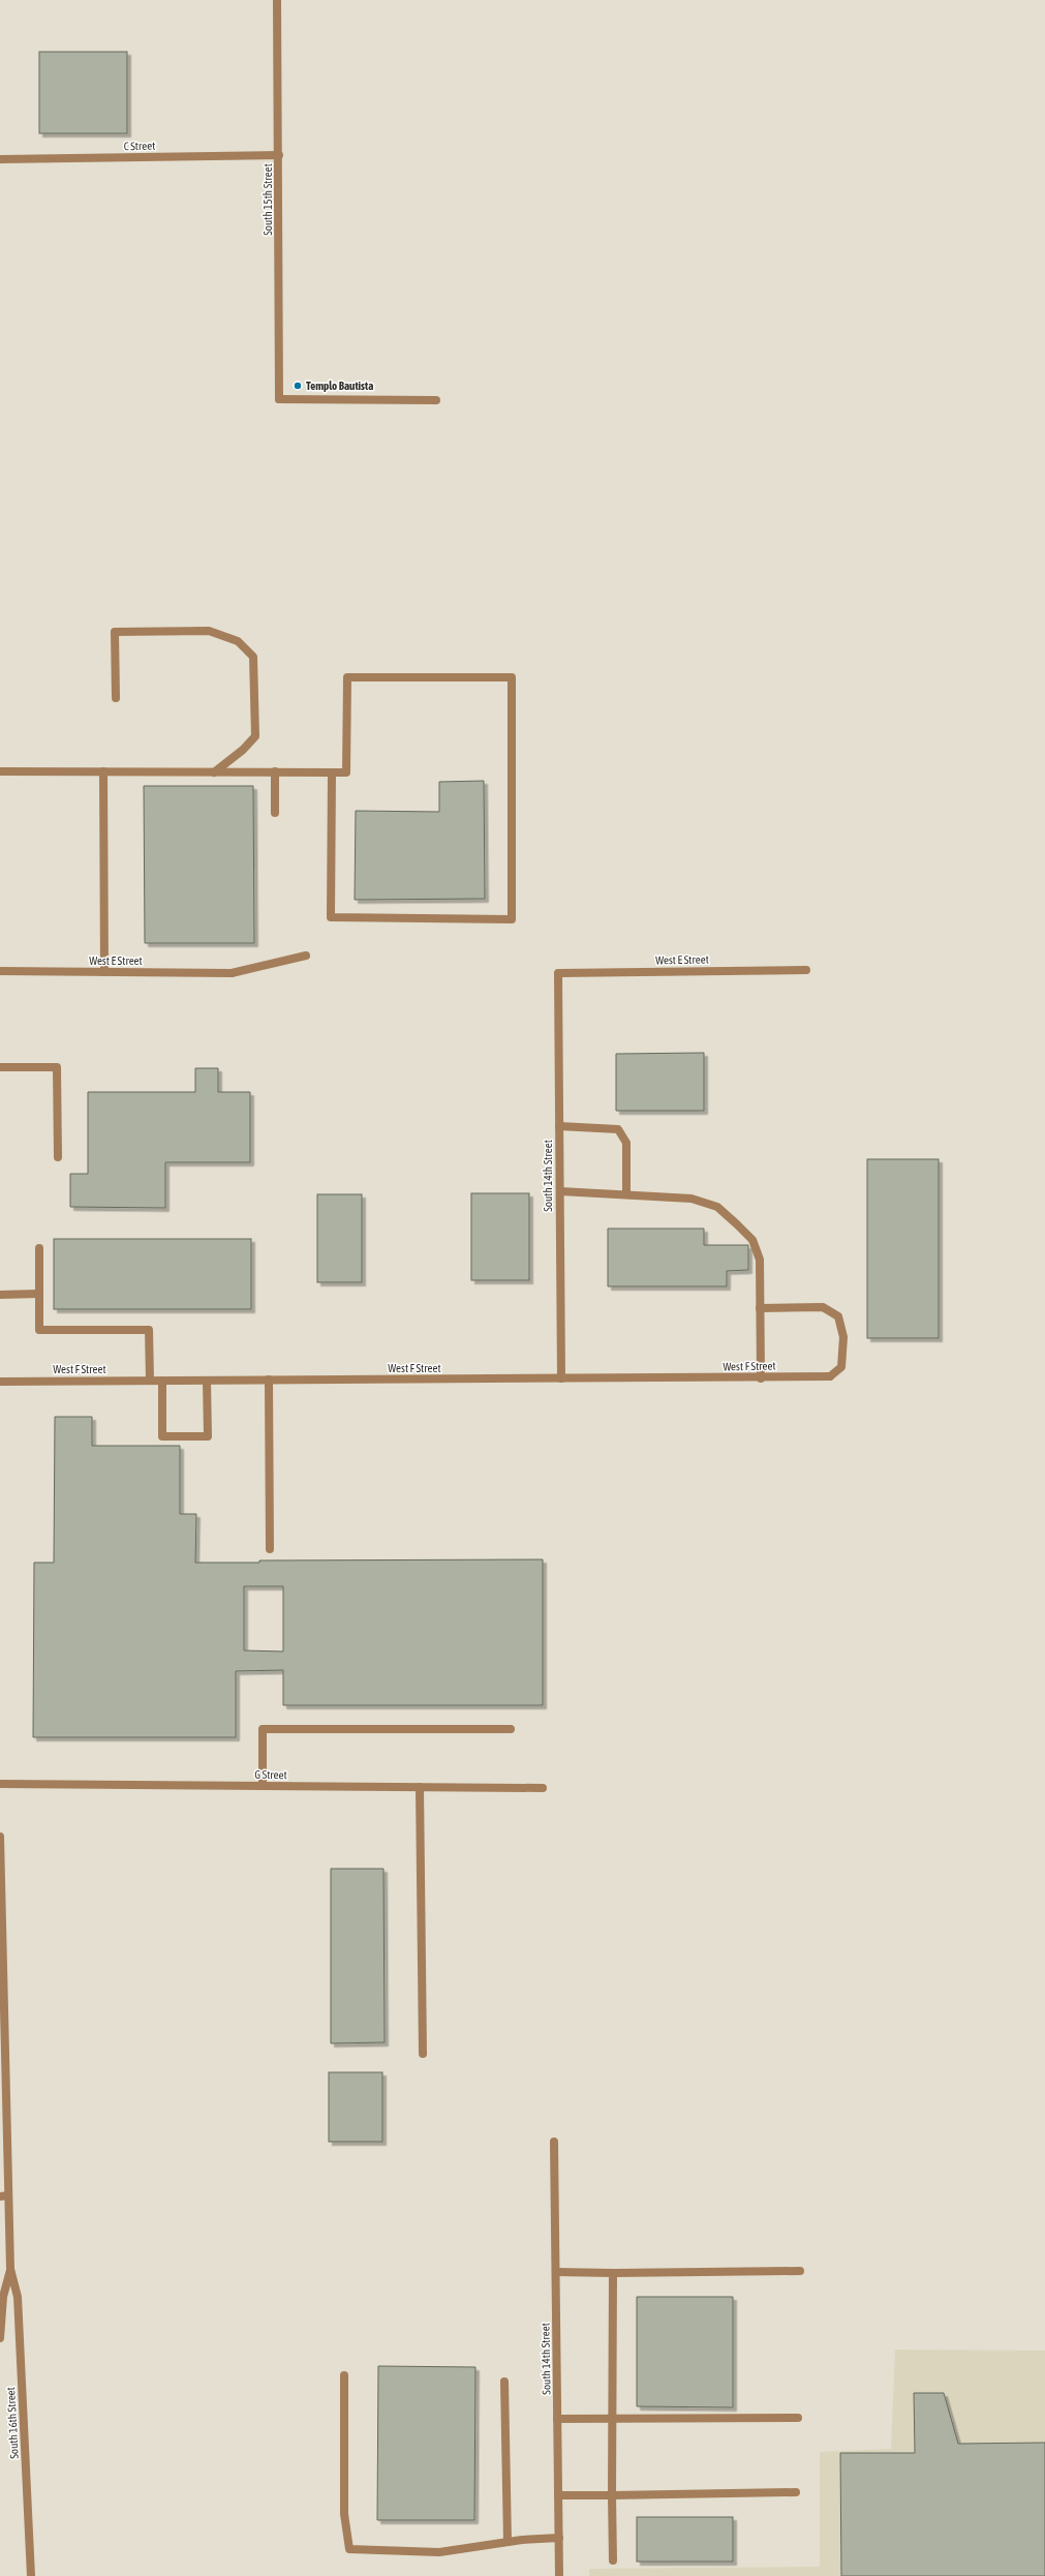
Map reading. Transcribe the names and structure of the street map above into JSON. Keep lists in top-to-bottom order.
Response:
{
  "streets": {
    "street": [
      "C Street",
      "South 15th Street",
      "West E Street",
      "South 14th Street",
      "West F Street",
      "G Street",
      "South 16th Street"
    ]
  },
  "crossings": [
    ["C Street", "South 15th Street"],
    ["West E Street", "South 14th Street"],
    ["South 14th Street", "West F Street"]
  ],
  "places": ["Templo Bautista"]
}
